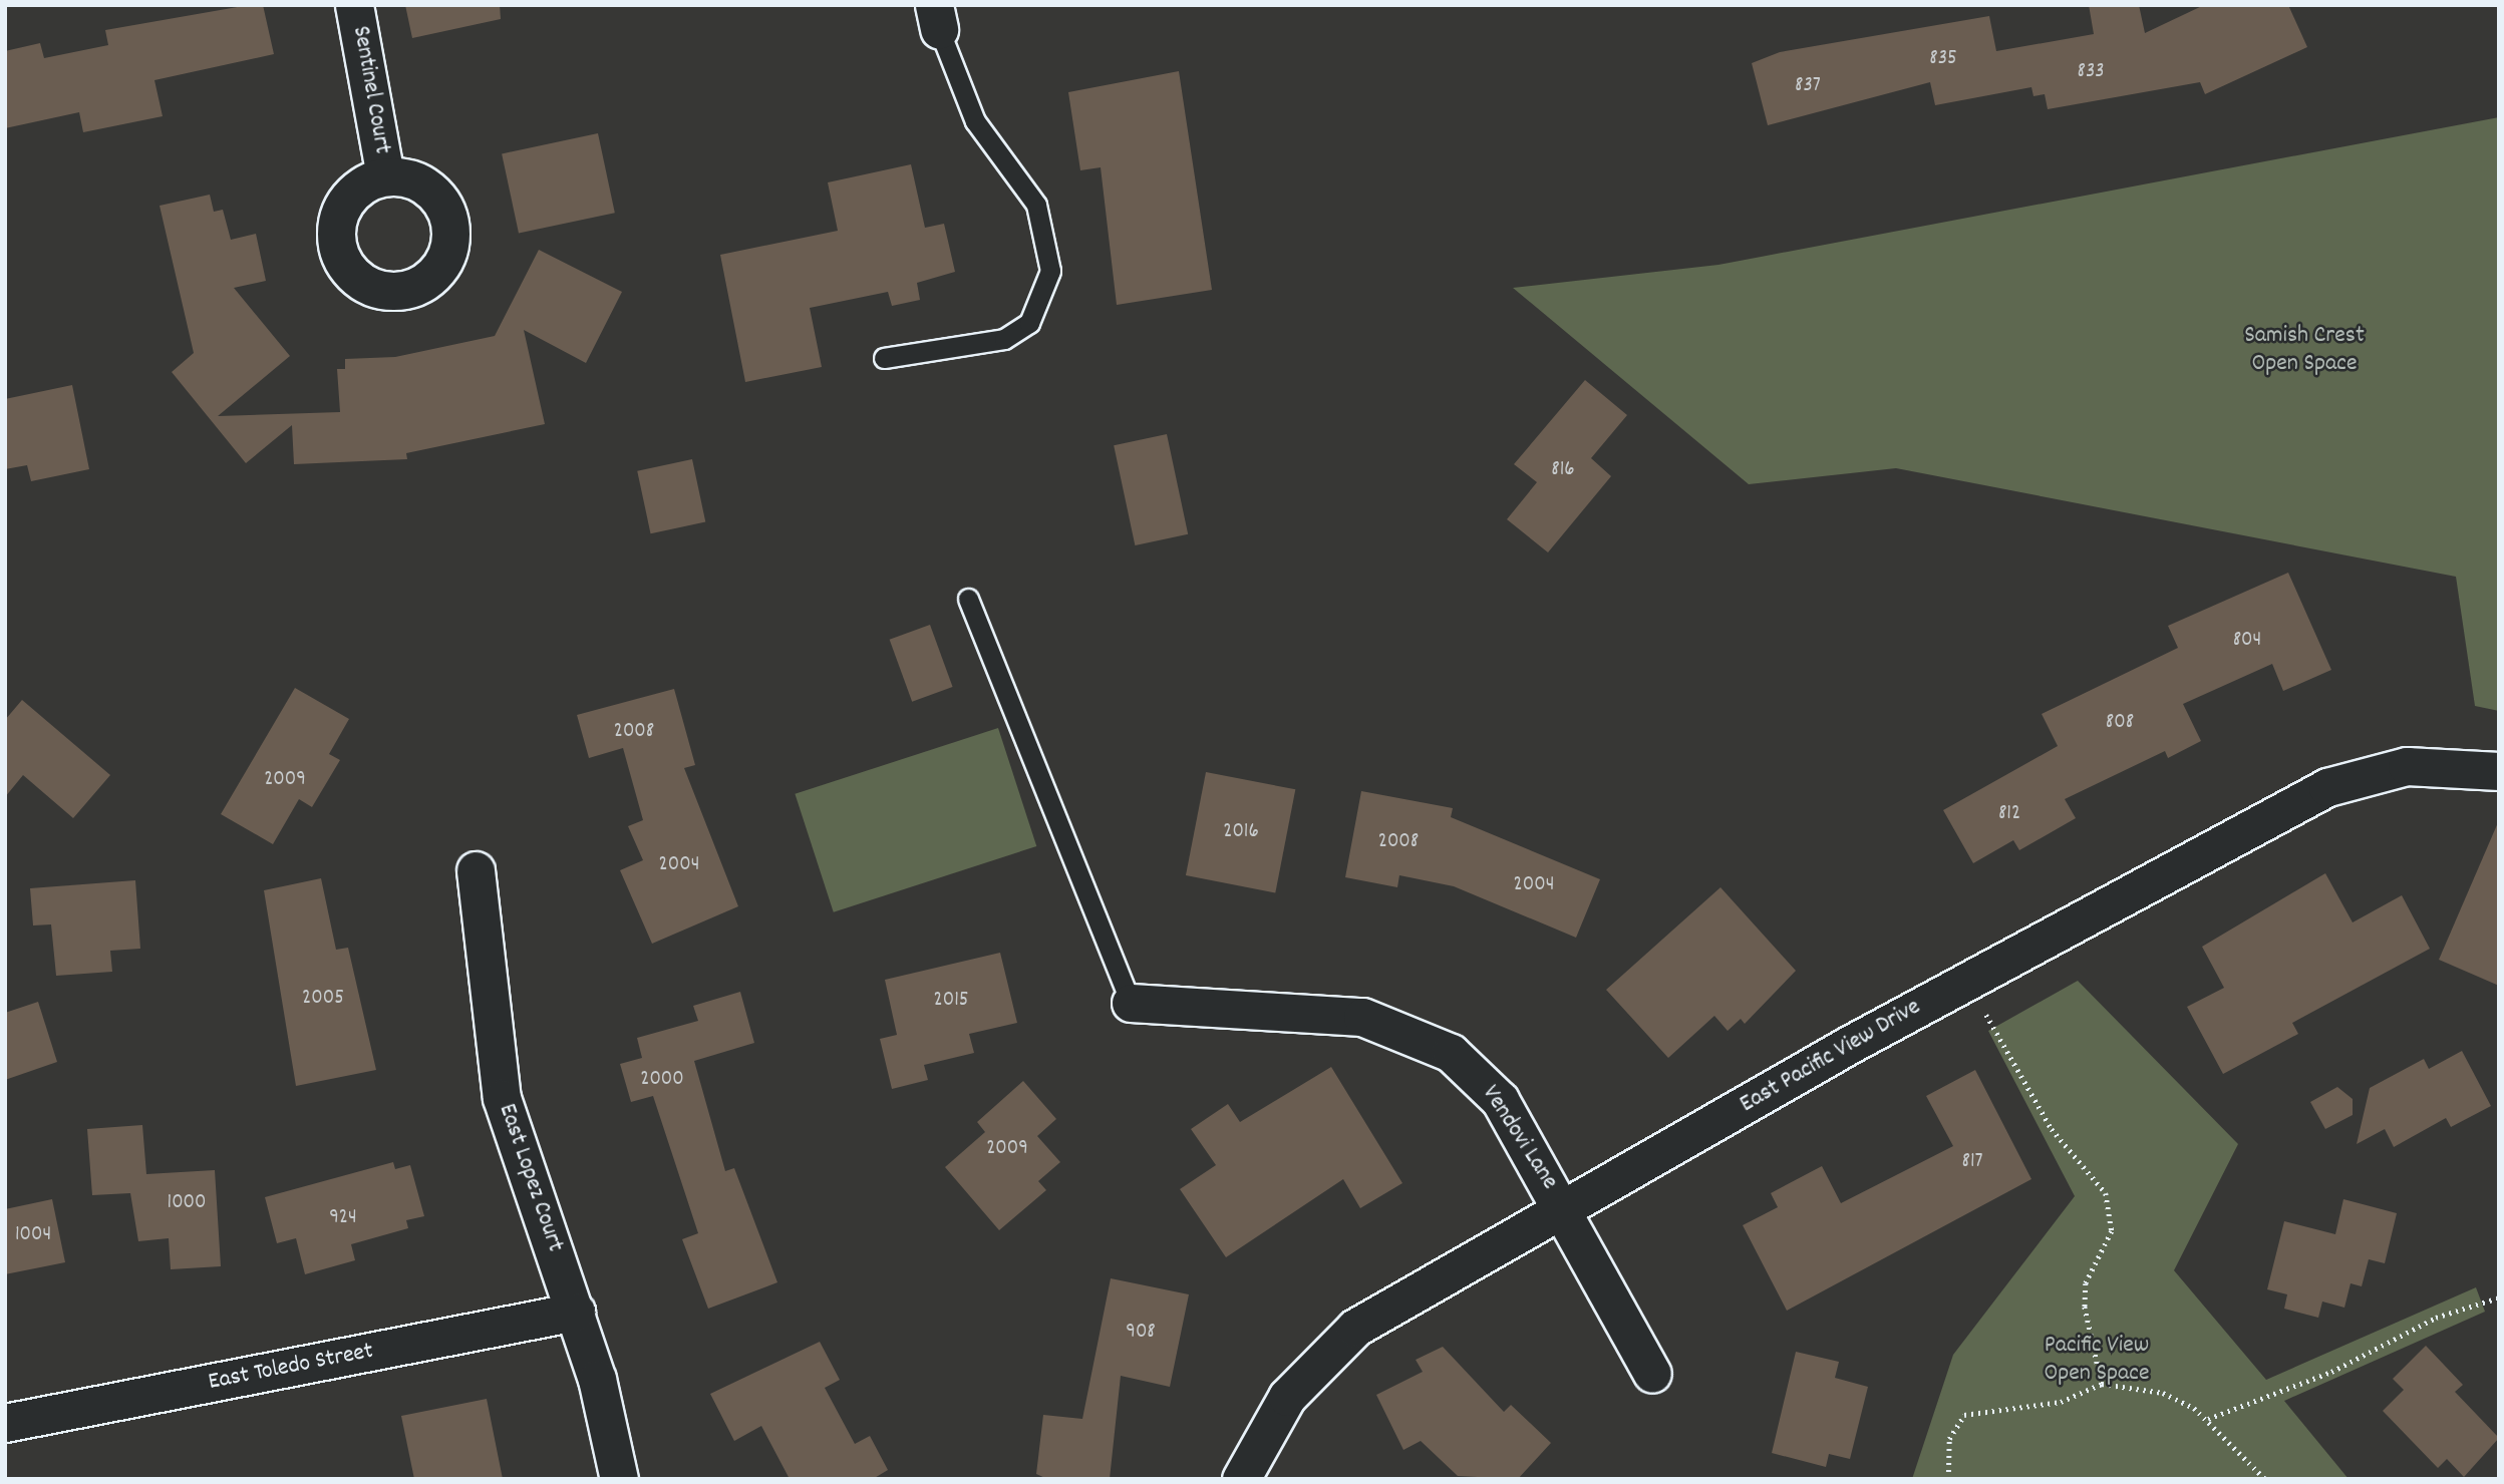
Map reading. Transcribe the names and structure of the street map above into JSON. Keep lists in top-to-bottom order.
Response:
{
  "streets": {
    "street": [
      "Sentinel Court",
      "East Pacific View Drive",
      "Vendovi Lane",
      "East Lopez Court",
      "East Toledo Street"
    ]
  },
  "crossings": [
    ["East Pacific View Drive", "Vendovi Lane"],
    ["East Lopez Court", "East Toledo Street"]
  ],
  "parks": ["Samish Crest Open Space", "Pacific View Open Space"],
  "house_numbers": [
    "835",
    "833",
    "837",
    "816",
    "804",
    "808",
    "2008",
    "2009",
    "812",
    "2016",
    "2008",
    "2004",
    "2004",
    "2005",
    "2015",
    "2000",
    "2009",
    "817",
    "1000",
    "924",
    "1004",
    "908"
  ]
}
